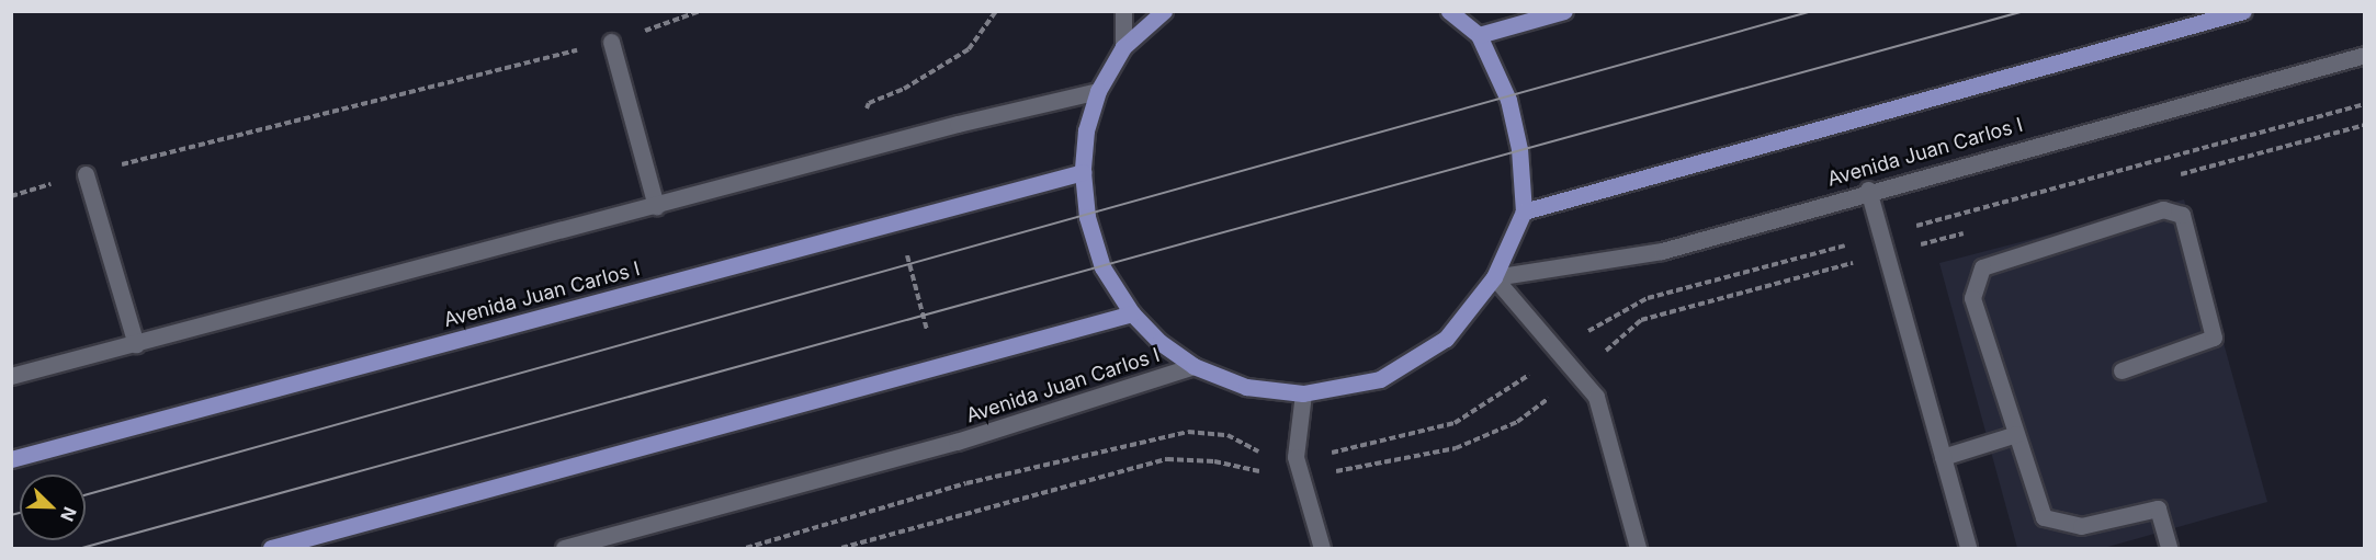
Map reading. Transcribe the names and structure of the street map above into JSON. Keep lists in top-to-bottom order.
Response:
{
  "streets": {
    "main road": ["Avenida Juan Carlos I"]
  },
  "north": "bottom right"
}
